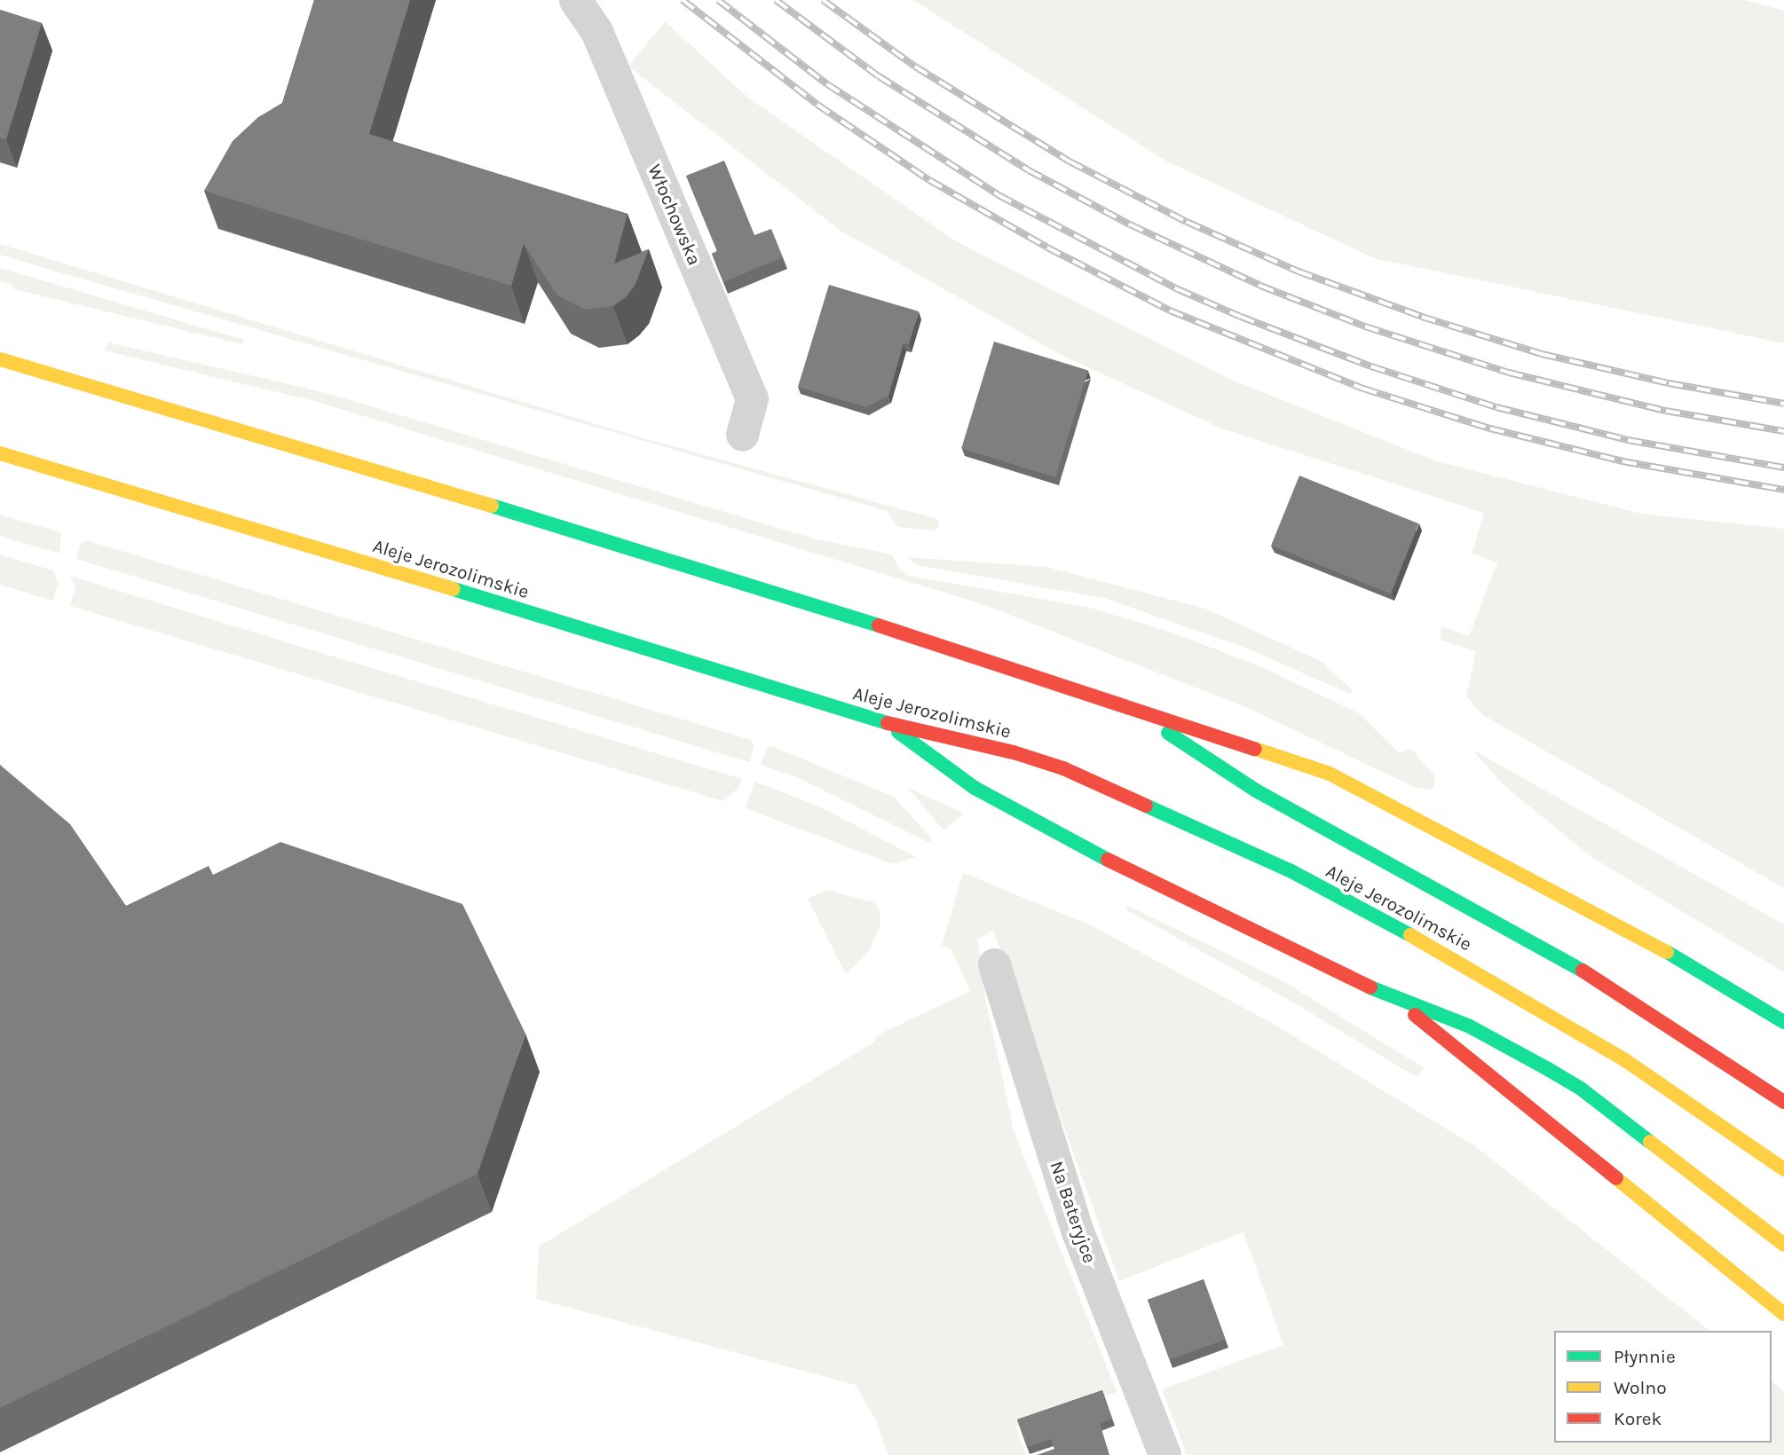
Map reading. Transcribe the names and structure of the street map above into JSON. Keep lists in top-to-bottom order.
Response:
{
  "streets": {
    "main road": ["Aleje Jerozolimskie"],
    "street": ["Włochowska", "Na Bateryjce"]
  },
  "legend": ["Płynnie", "Wolno", "Korek"]
}
